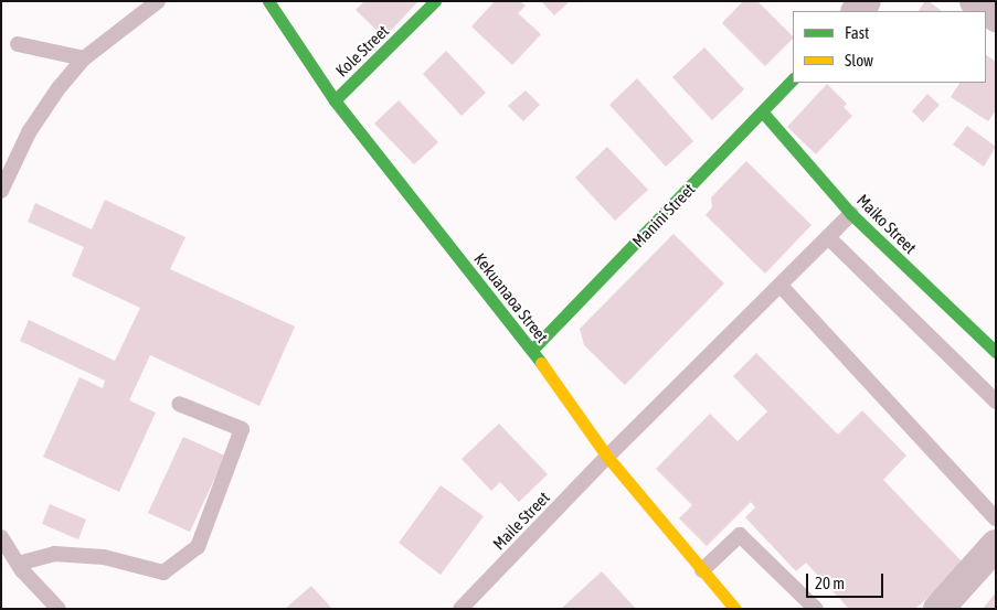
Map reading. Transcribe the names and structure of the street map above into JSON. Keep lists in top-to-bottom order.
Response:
{
  "streets": {
    "street": [
      "Kole Street",
      "Manini Street",
      "Maiko Street",
      "Kekuanaoa Street"
    ],
    "lane": ["Maile Street"]
  },
  "crossings": [
    ["Kole Street", "Kekuanaoa Street"],
    ["Manini Street", "Maiko Street"],
    ["Manini Street", "Kekuanaoa Street"],
    ["Maiko Street", "Maile Street"],
    ["Kekuanaoa Street", "Maile Street"]
  ],
  "legend": ["Fast", "Slow"],
  "scale_bar": "20 m"
}
